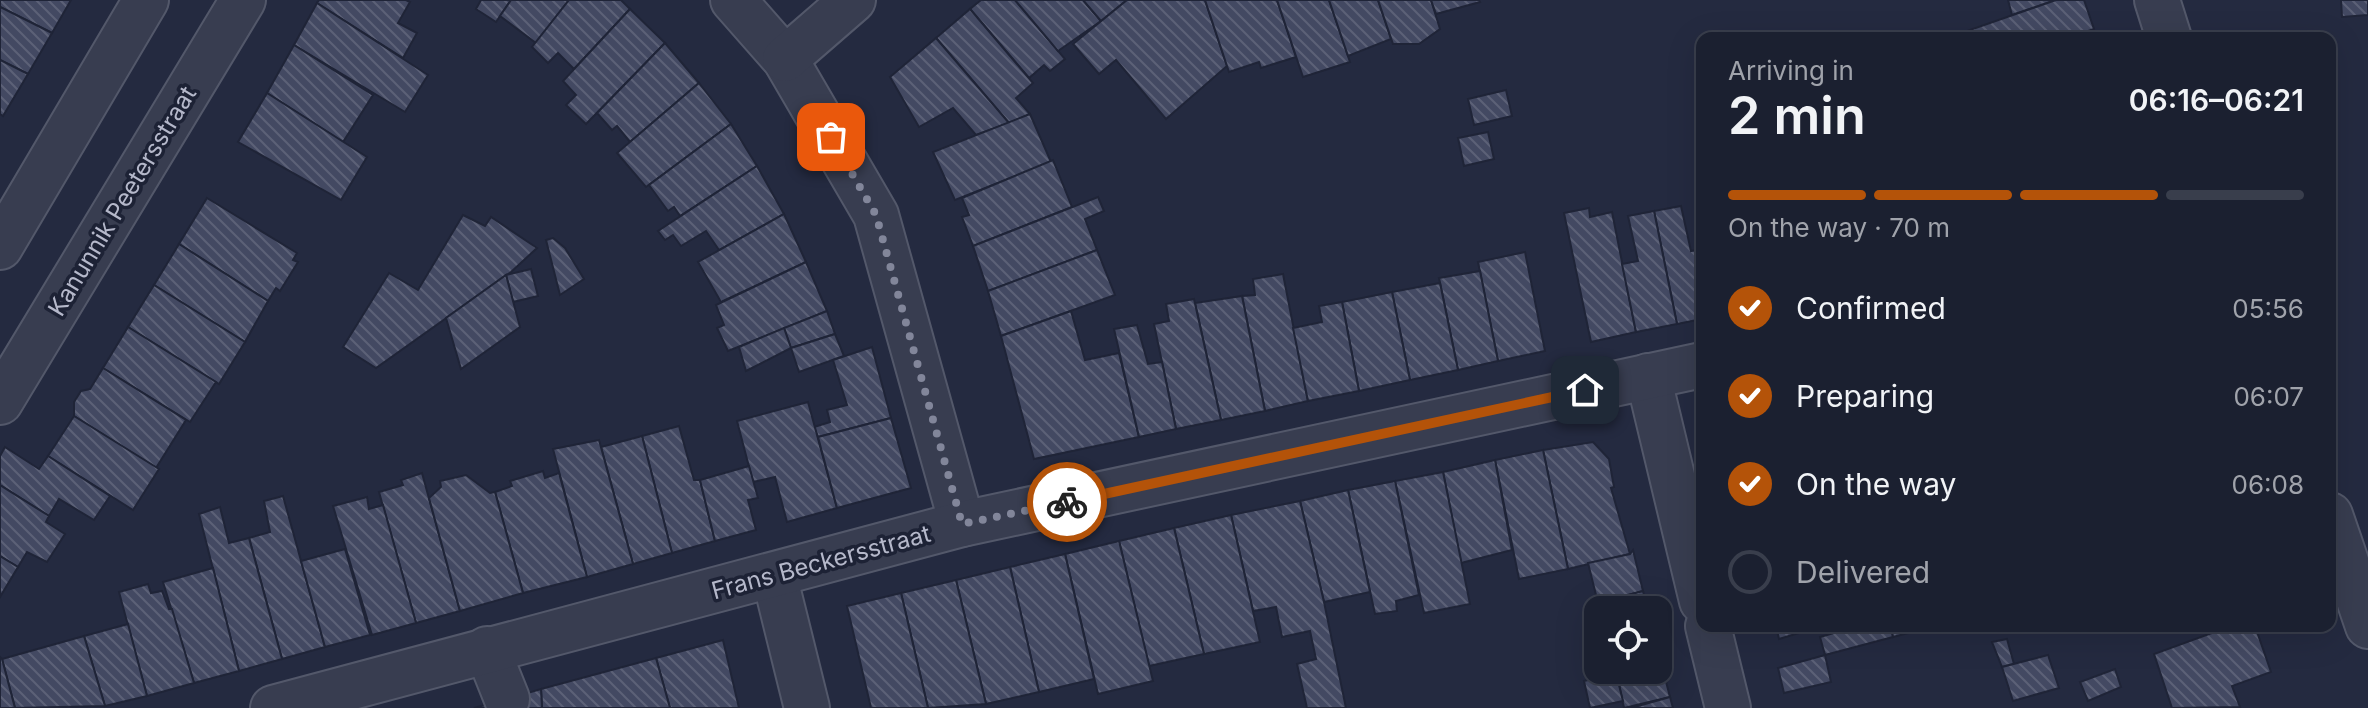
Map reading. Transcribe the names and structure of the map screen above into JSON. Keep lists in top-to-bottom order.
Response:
{
  "streets": {
    "street": ["Kanunnik Peetersstraat", "Frans Beckersstraat"]
  },
  "page": {
    "heading": ["2 min", "Arriving in", "06:16–06:21"],
    "bar": "On the way · 70 m",
    "list": [
      ["Confirmed", "05:56"],
      ["Preparing", "06:07"],
      ["On the way", "06:08"],
      "Delivered"
    ]
  }
}
